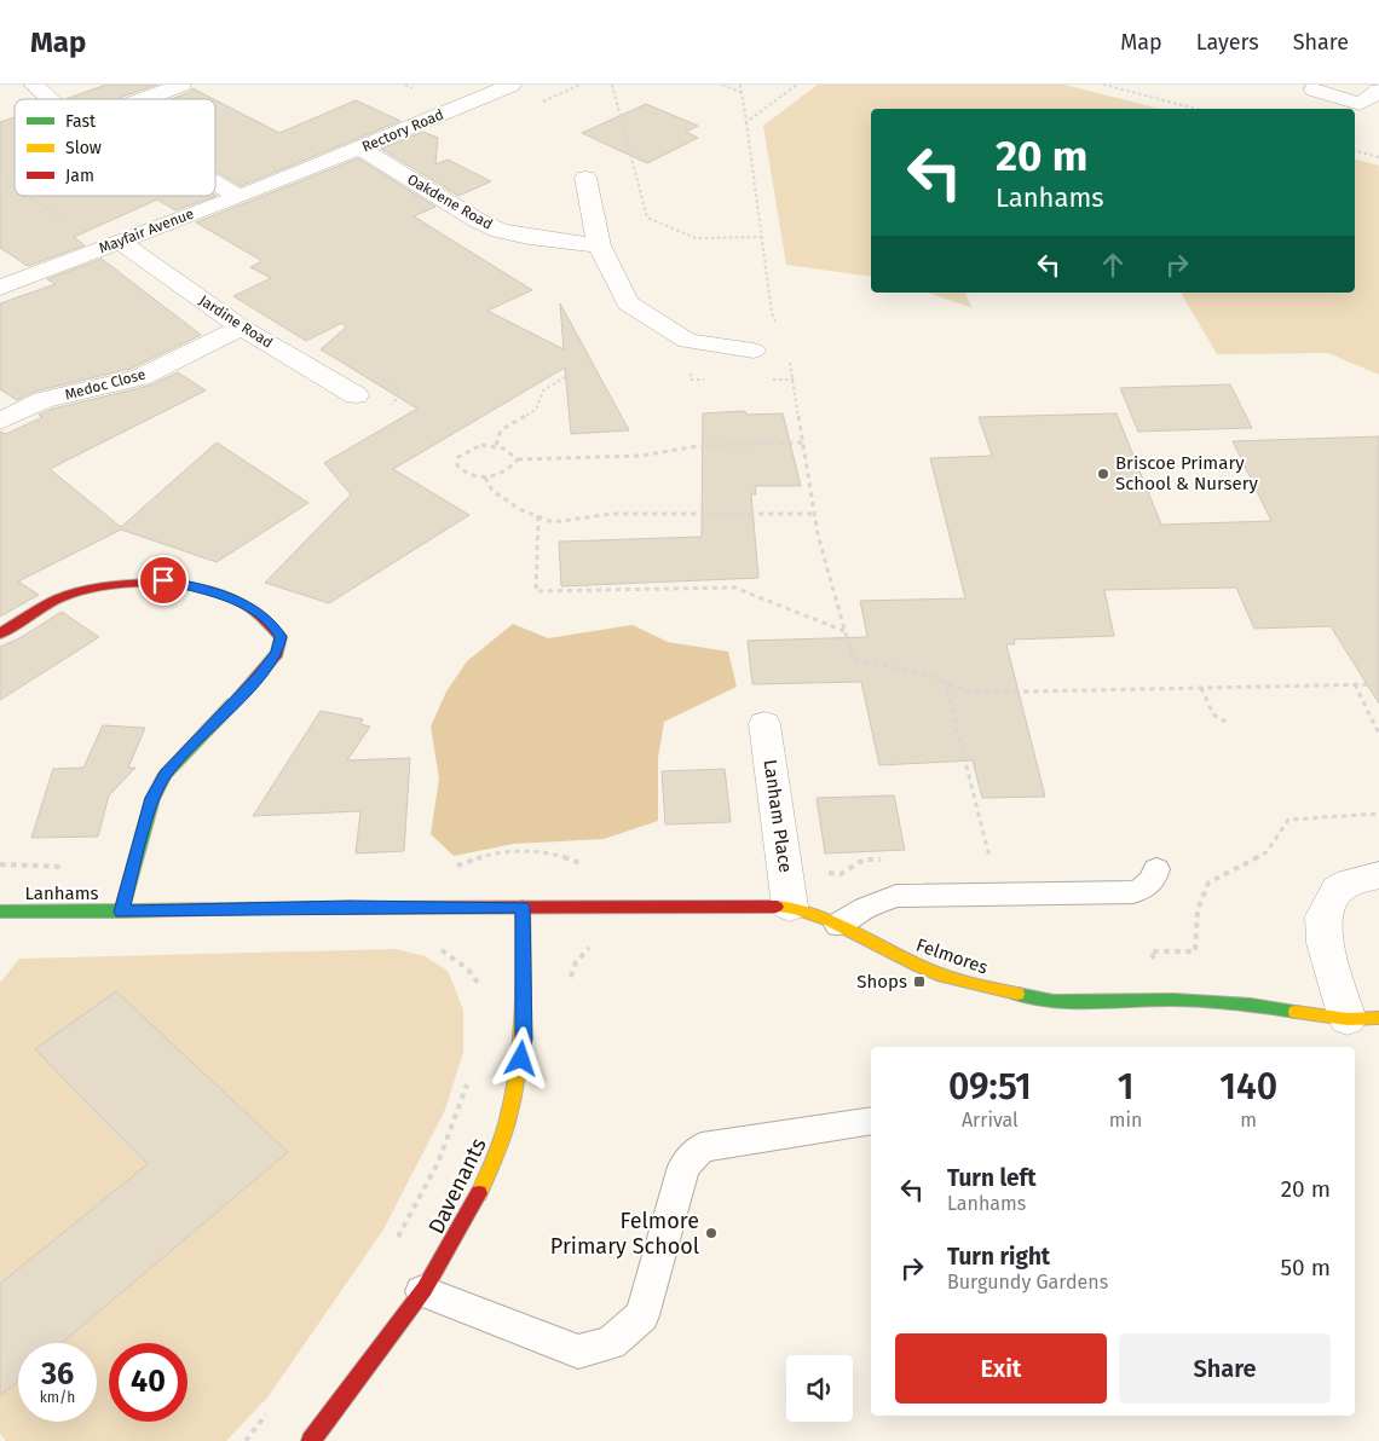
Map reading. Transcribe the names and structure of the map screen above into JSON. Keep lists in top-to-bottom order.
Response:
{
  "streets": {
    "street": [
      "Rectory Road",
      "Oakdene Road",
      "Mayfair Avenue",
      "Jardine Road",
      "Medoc Close",
      "Lanham Place",
      "Lanhams",
      "Felmores",
      "Davenants"
    ]
  },
  "crossings": [
    ["Rectory Road", "Oakdene Road"],
    ["Rectory Road", "Mayfair Avenue"],
    ["Mayfair Avenue", "Jardine Road"],
    ["Jardine Road", "Medoc Close"],
    ["Lanham Place", "Felmores"],
    ["Lanhams", "Felmores"],
    ["Lanhams", "Davenants"],
    ["Felmores", "Davenants"]
  ],
  "places": {
    "other": ["Briscoe Primary School & Nursery", "Felmore Primary School"],
    "transit": ["Shops"]
  },
  "legend": ["Fast", "Slow", "Jam"],
  "page": {
    "header": "Map",
    "nav": ["Map", "Layers", "Share"],
    "turn": ["20 m", "Lanhams"],
    "eta": [
      "09:51",
      "Arrival",
      "1",
      "min",
      "140",
      "m"
    ],
    "list": [
      {
        "name": "Turn left",
        "note": "Lanhams",
        "value": "20 m"
      },
      {
        "name": "Turn right",
        "note": "Burgundy Gardens",
        "value": "50 m"
      }
    ],
    "buttons": ["Exit", "Share"],
    "speed": "36 km/h",
    "limit": "40"
  }
}
